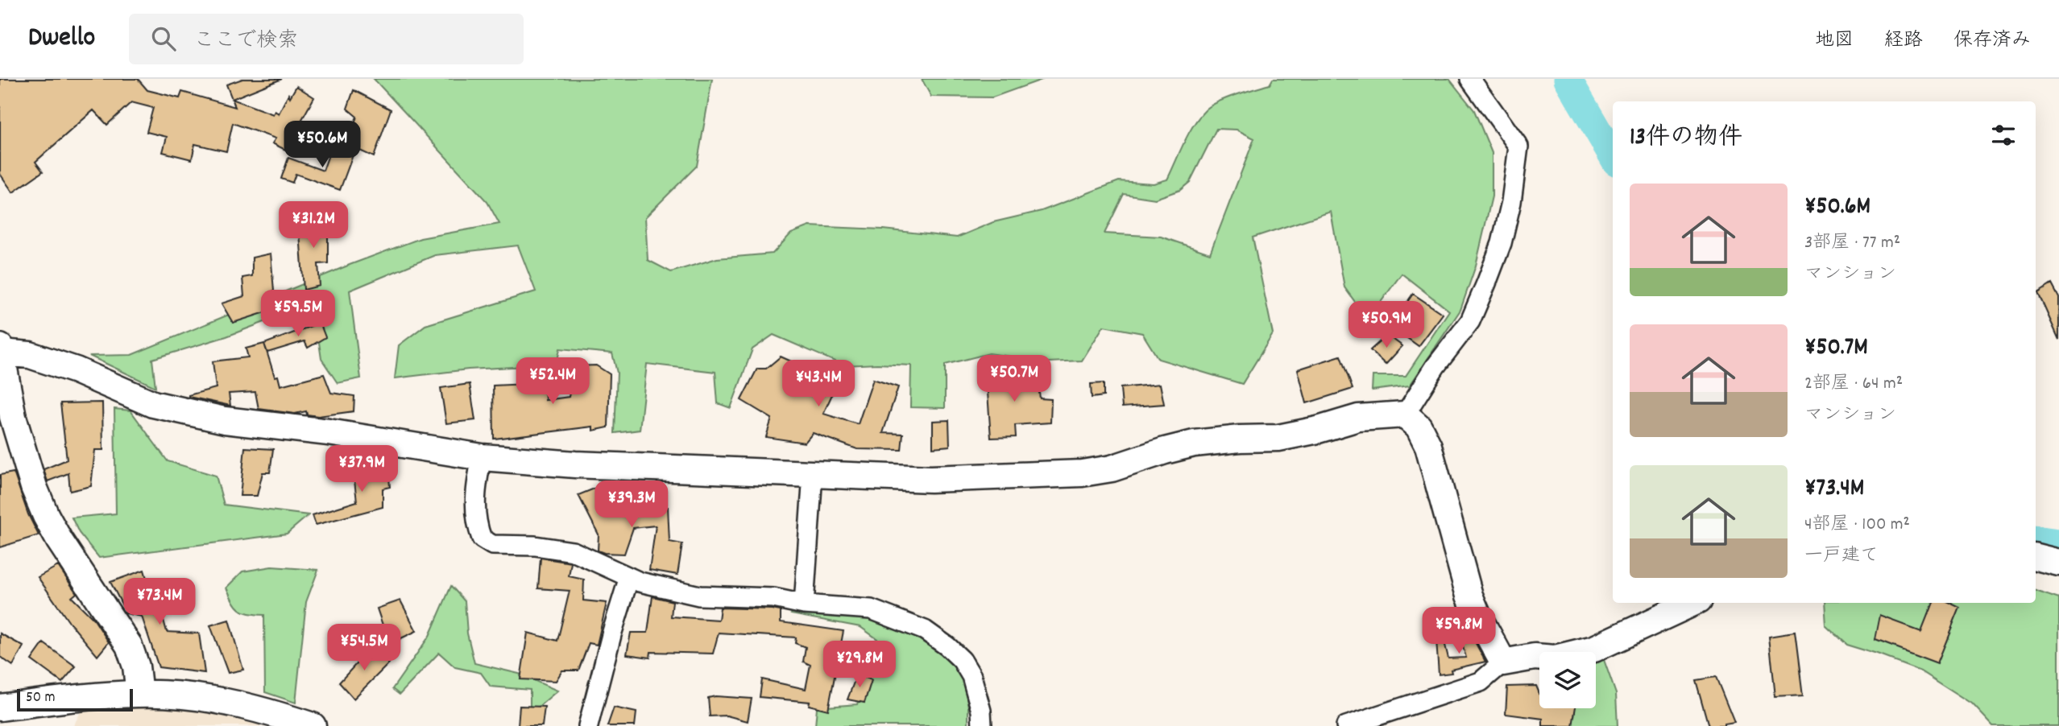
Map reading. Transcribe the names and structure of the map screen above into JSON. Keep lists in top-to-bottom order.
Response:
{
  "scale_bar": "50 m",
  "page": {
    "header": "Dwello",
    "search": "ここで検索",
    "nav": ["地図", "経路", "保存済み"],
    "heading": "13件の物件",
    "price": [
      "¥50.6M",
      "¥31.2M",
      "¥59.5M",
      "¥50.9M",
      "¥50.7M",
      "¥52.4M",
      "¥43.4M",
      "¥37.9M",
      "¥39.3M",
      "¥73.4M",
      "¥59.8M",
      "¥54.5M",
      "¥29.8M"
    ],
    "list": [
      {
        "name": "¥50.6M",
        "note": "3部屋 · 77 m² · マンション"
      },
      {
        "name": "¥50.7M",
        "note": "2部屋 · 64 m² · マンション"
      },
      {
        "name": "¥73.4M",
        "note": "4部屋 · 100 m² · 一戸建て"
      }
    ],
    "scale": "50 m"
  }
}
